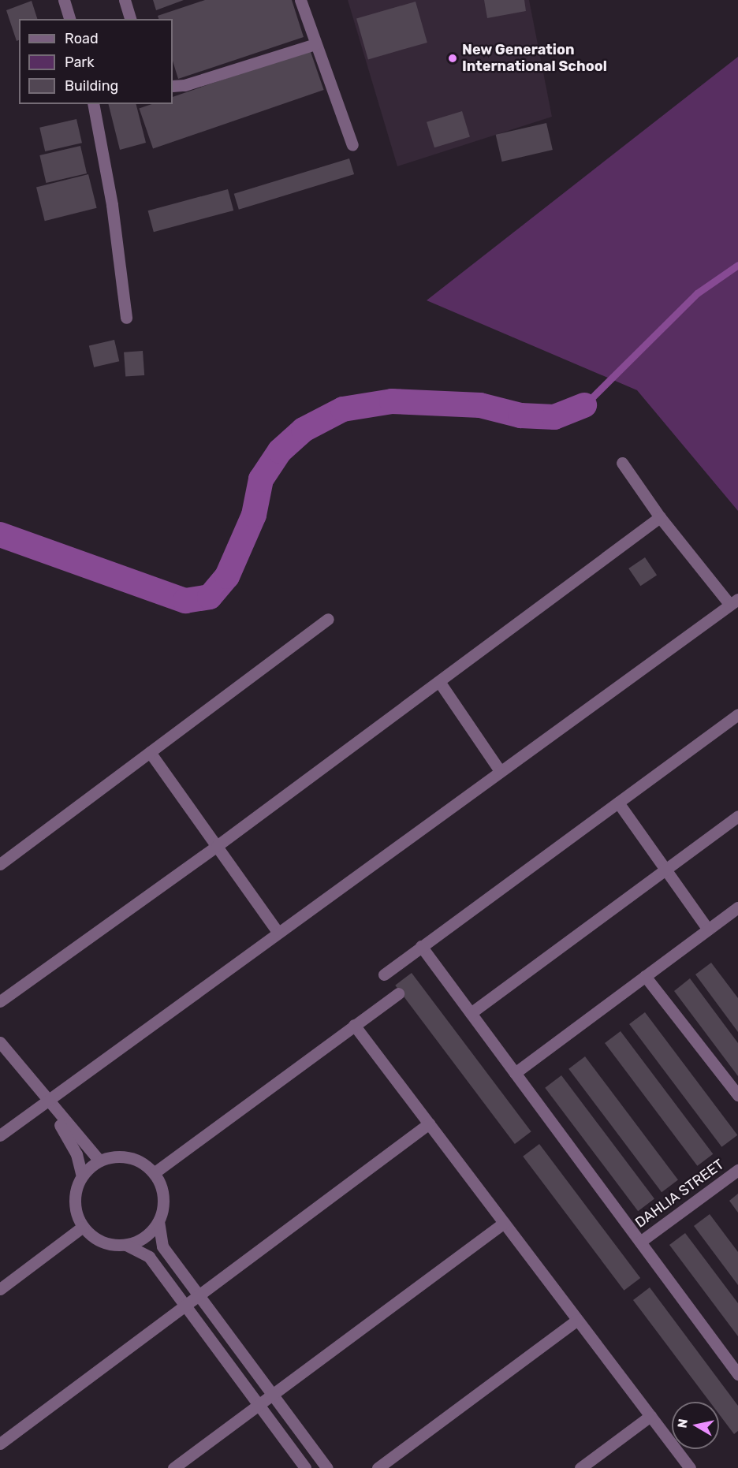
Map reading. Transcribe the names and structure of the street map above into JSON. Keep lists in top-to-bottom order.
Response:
{
  "streets": {
    "street": ["DAHLIA STREET"]
  },
  "places": ["New Generation International School"],
  "legend": ["Road", "Park", "Building"],
  "north": "left"
}
